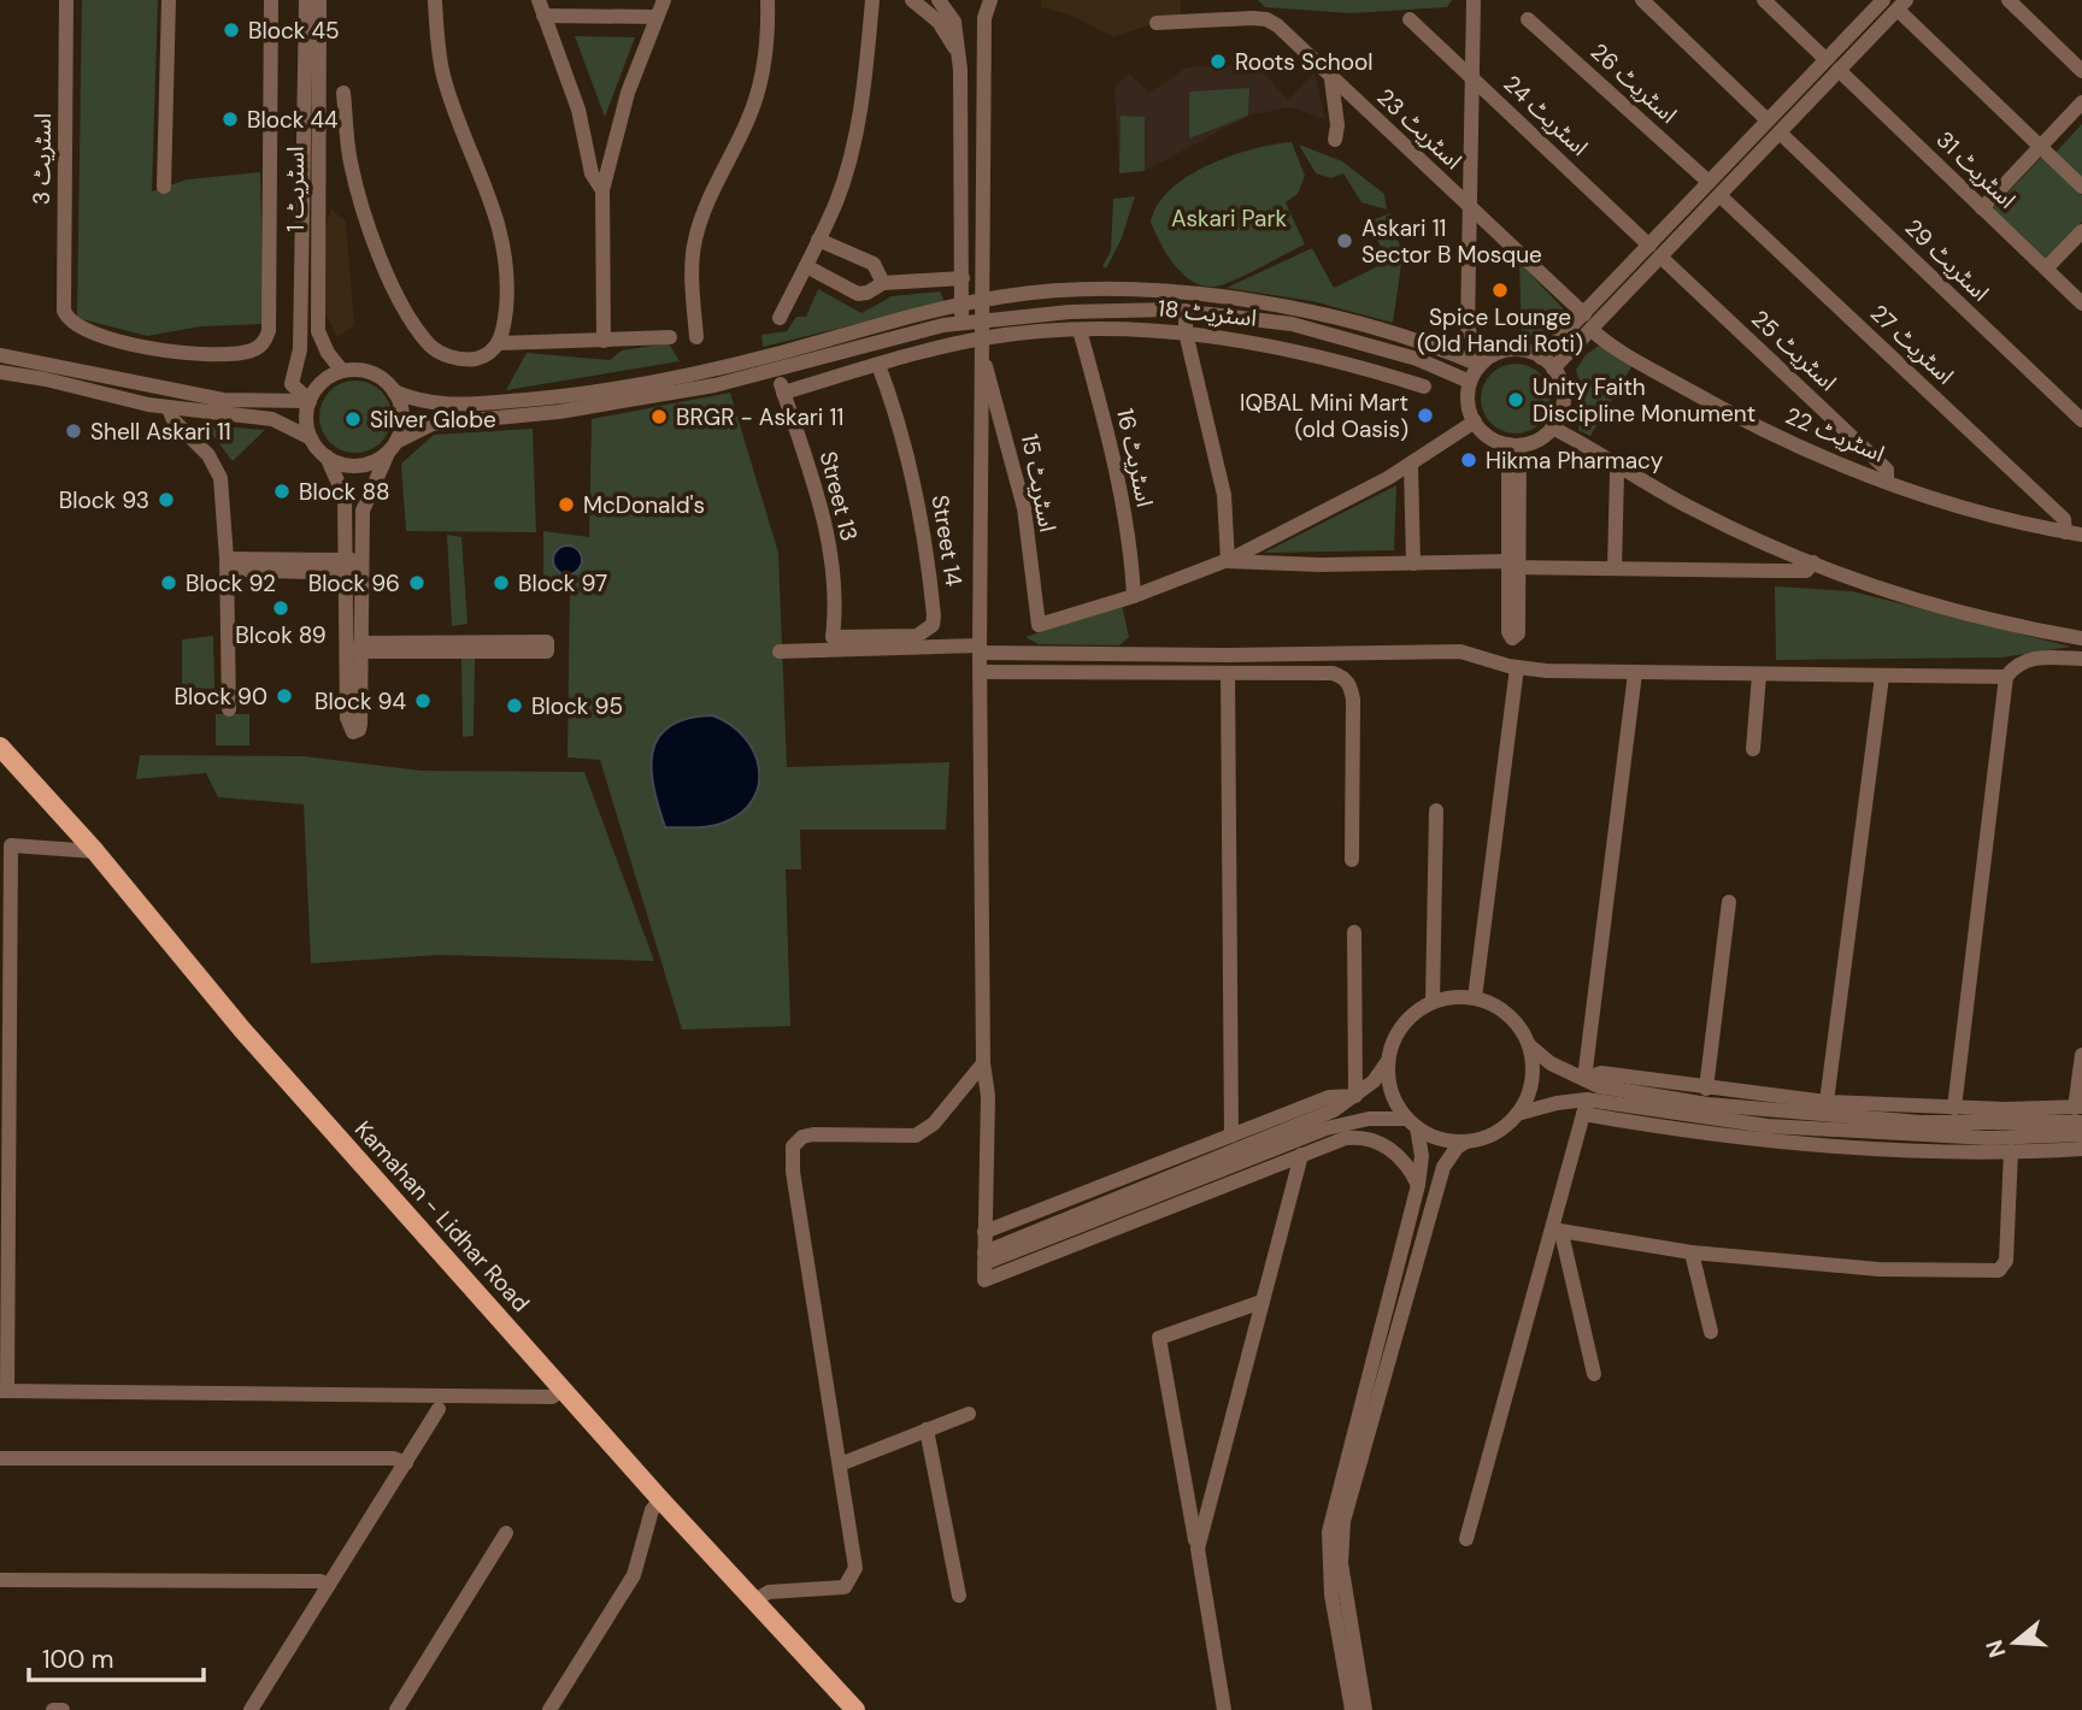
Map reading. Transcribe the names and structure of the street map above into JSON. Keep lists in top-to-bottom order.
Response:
{
  "streets": {
    "main road": ["Kamahan - Lidhar Road"],
    "street": [
      "اسٹریٹ 26",
      "اسٹریٹ 24",
      "اسٹریٹ 23",
      "اسٹریٹ 3",
      "اسٹریٹ 31",
      "اسٹریٹ 1",
      "اسٹریٹ 29",
      "اسٹریٹ 18",
      "اسٹریٹ 27",
      "اسٹریٹ 25",
      "اسٹریٹ 22",
      "اسٹریٹ 16",
      "اسٹریٹ 15",
      "Street 13",
      "Street 14"
    ]
  },
  "crossings": [
    ["اسٹریٹ 24", "اسٹریٹ 25"],
    ["اسٹریٹ 18", "اسٹریٹ 16"],
    ["اسٹریٹ 18", "اسٹریٹ 15"],
    ["اسٹریٹ 18", "Street 13"],
    ["اسٹریٹ 18", "Street 14"],
    ["اسٹریٹ 27", "اسٹریٹ 22"],
    ["اسٹریٹ 25", "اسٹریٹ 22"],
    ["اسٹریٹ 16", "اسٹریٹ 15"],
    ["Street 13", "Street 14"]
  ],
  "parks": ["Askari Park"],
  "places": [
    "Block 45",
    "Roots School",
    "Block 44",
    "Askari 11 Sector B Mosque",
    "Spice Lounge (Old Handi Roti)",
    "Unity Faith Discipline Monument",
    "IQBAL Mini Mart (old Oasis)",
    "BRGR - Askari 11",
    "Silver Globe",
    "Shell Askari 11",
    "Hikma Pharmacy",
    "Block 88",
    "Block 93",
    "McDonald's",
    "Block 92",
    "Block 96",
    "Block 97",
    "Blcok 89",
    "Block 90",
    "Block 94",
    "Block 95"
  ],
  "scale_bar": "100 m",
  "north": "left"
}
